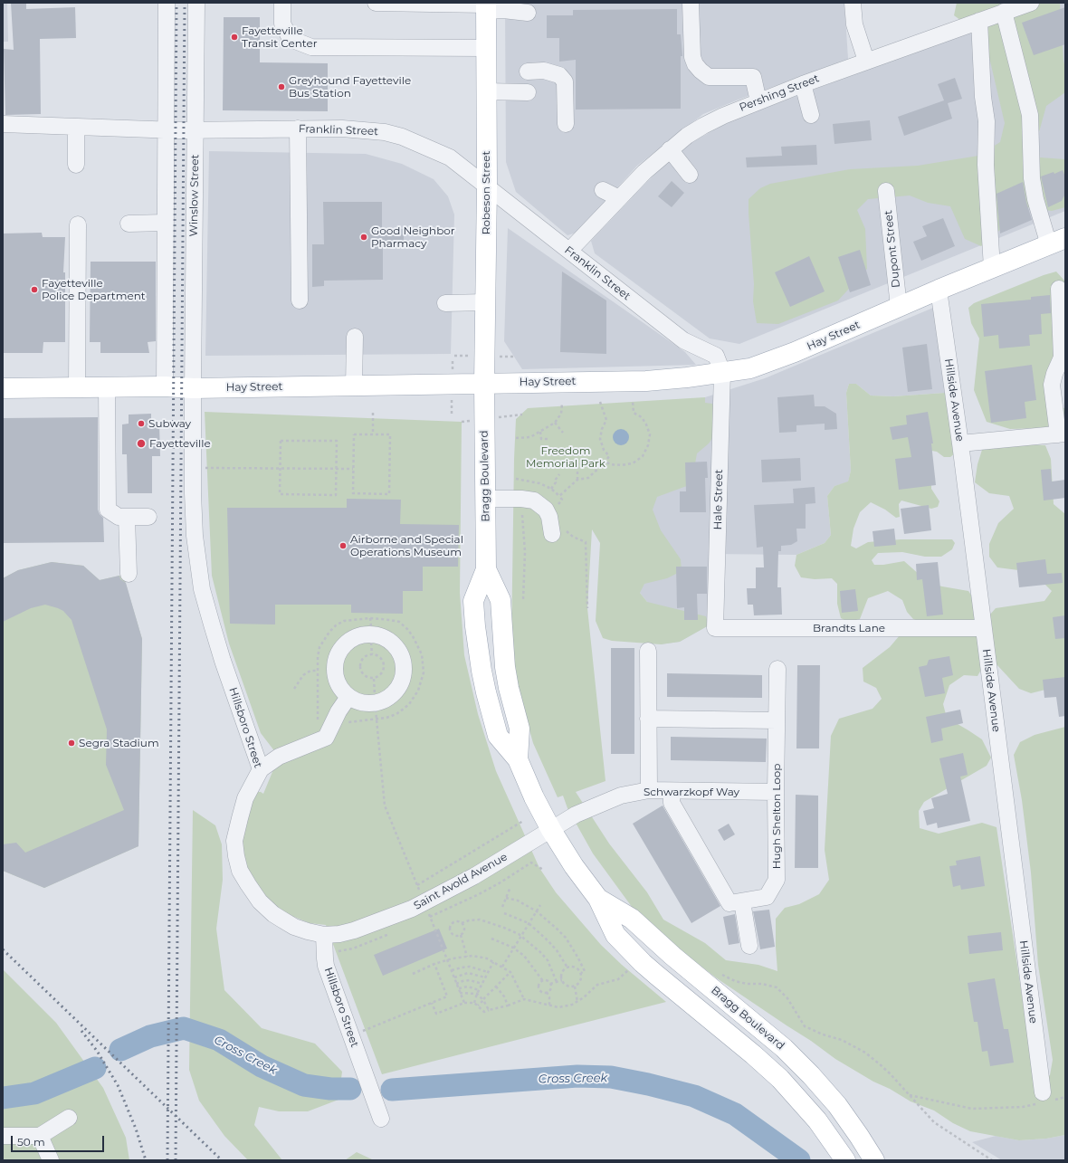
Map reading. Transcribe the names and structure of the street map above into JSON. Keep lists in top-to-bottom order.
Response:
{
  "streets": {
    "main road": ["Robeson Street", "Hay Street", "Bragg Boulevard"],
    "street": [
      "Pershing Street",
      "Franklin Street",
      "Winslow Street",
      "Dupont Street",
      "Hillside Avenue",
      "Hale Street",
      "Brandts Lane",
      "Hillsboro Street",
      "Schwarzkopf Way",
      "Hugh Shelton Loop",
      "Saint Avold Avenue"
    ]
  },
  "crossings": [
    ["Pershing Street", "Franklin Street"],
    ["Franklin Street", "Robeson Street"],
    ["Franklin Street", "Winslow Street"],
    ["Franklin Street", "Hay Street"],
    ["Franklin Street", "Hale Street"],
    ["Robeson Street", "Hay Street"],
    ["Robeson Street", "Bragg Boulevard"],
    ["Winslow Street", "Hay Street"],
    ["Winslow Street", "Hillsboro Street"],
    ["Dupont Street", "Hay Street"],
    ["Hay Street", "Hillside Avenue"],
    ["Hay Street", "Bragg Boulevard"],
    ["Hay Street", "Hale Street"],
    ["Hay Street", "Hillsboro Street"],
    ["Hillside Avenue", "Brandts Lane"],
    ["Bragg Boulevard", "Schwarzkopf Way"],
    ["Bragg Boulevard", "Saint Avold Avenue"],
    ["Hale Street", "Brandts Lane"],
    ["Hillsboro Street", "Saint Avold Avenue"],
    ["Schwarzkopf Way", "Hugh Shelton Loop"],
    ["Schwarzkopf Way", "Saint Avold Avenue"]
  ],
  "water": ["Cross Creek"],
  "parks": ["Freedom Memorial Park"],
  "places": [
    "Fayetteville Transit Center",
    "Greyhound Fayettevile Bus Station",
    "Good Neighbor Pharmacy",
    "Fayetteville Police Department",
    "Subway",
    "Fayetteville",
    "Airborne and Special Operations Museum",
    "Segra Stadium"
  ],
  "scale_bar": "50 m"
}
